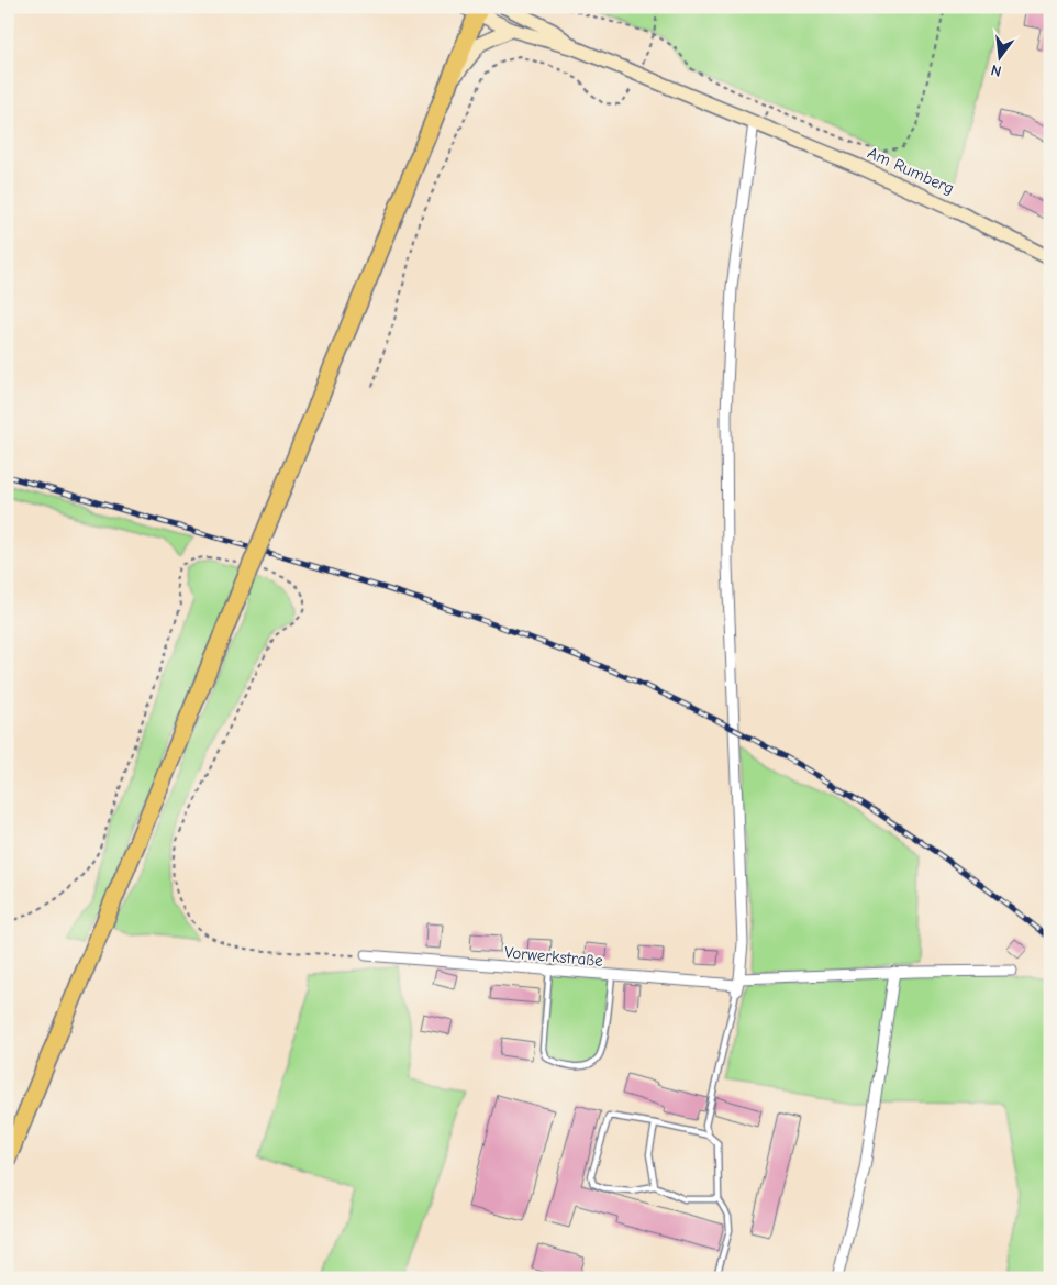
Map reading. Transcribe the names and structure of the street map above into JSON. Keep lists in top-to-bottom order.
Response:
{
  "streets": {
    "main road": ["Am Rumberg"],
    "street": ["Vorwerkstraße"]
  },
  "north": "bottom"
}
